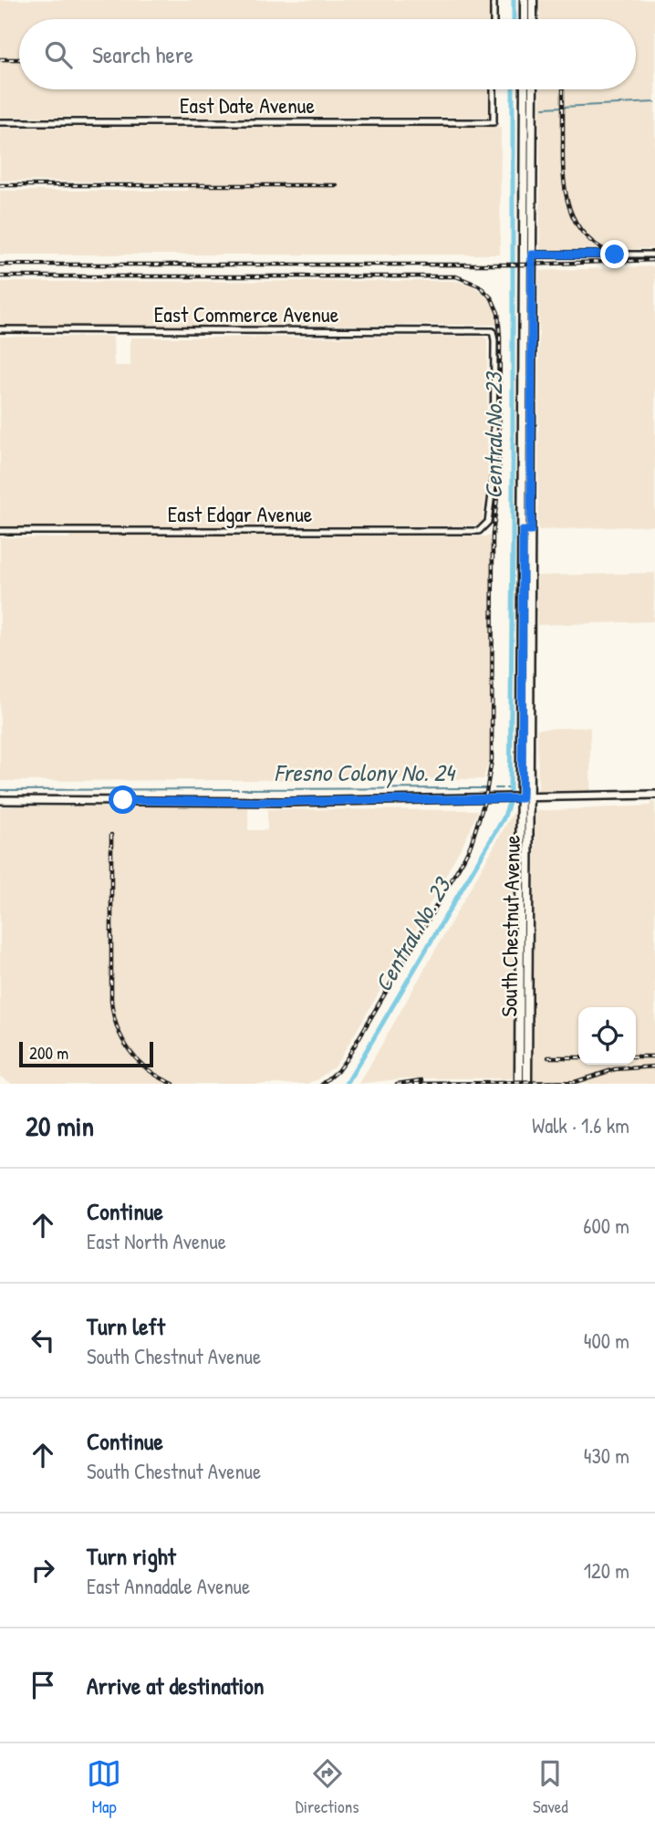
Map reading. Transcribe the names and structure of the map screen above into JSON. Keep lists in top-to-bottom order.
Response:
{
  "streets": {
    "main road": ["South Chestnut Avenue"],
    "street": ["East Date Avenue", "East Commerce Avenue", "East Edgar Avenue"]
  },
  "crossings": [
    ["East Commerce Avenue", "East Edgar Avenue"]
  ],
  "water": ["Central No. 23", "Fresno Colony No. 24"],
  "scale_bar": "200 m",
  "page": {
    "search": "Search here",
    "scale": "200 m",
    "heading": ["20 min", "Walk · 1.6 km"],
    "list": [
      ["Continue", "East North Avenue", "600 m"],
      ["Turn left", "South Chestnut Avenue", "400 m"],
      ["Continue", "South Chestnut Avenue", "430 m"],
      ["Turn right", "East Annadale Avenue", "120 m"],
      "Arrive at destination"
    ],
    "nav": ["Map", "Directions", "Saved"]
  }
}
